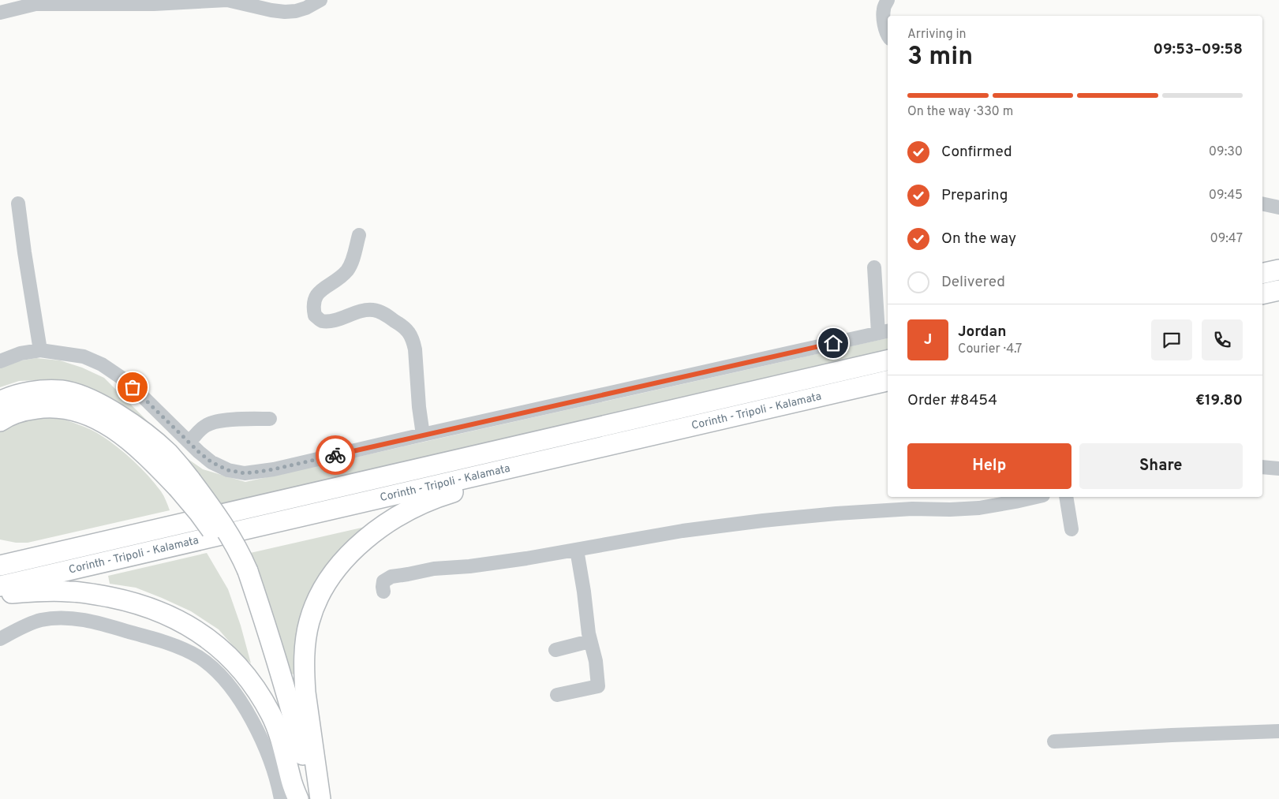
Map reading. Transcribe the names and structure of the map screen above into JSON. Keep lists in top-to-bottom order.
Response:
{
  "streets": {
    "highway": ["Corinth - Tripoli - Kalamata"]
  },
  "page": {
    "heading": ["3 min", "Arriving in", "09:53–09:58"],
    "panel": [
      "Jordan",
      "Courier · 4.7",
      "Order #8454",
      "€19.80"
    ],
    "bar": "On the way · 330 m",
    "list": [
      ["Confirmed", "09:30"],
      ["Preparing", "09:45"],
      ["On the way", "09:47"],
      "Delivered"
    ],
    "round": "J",
    "buttons": ["Help", "Share"]
  }
}
